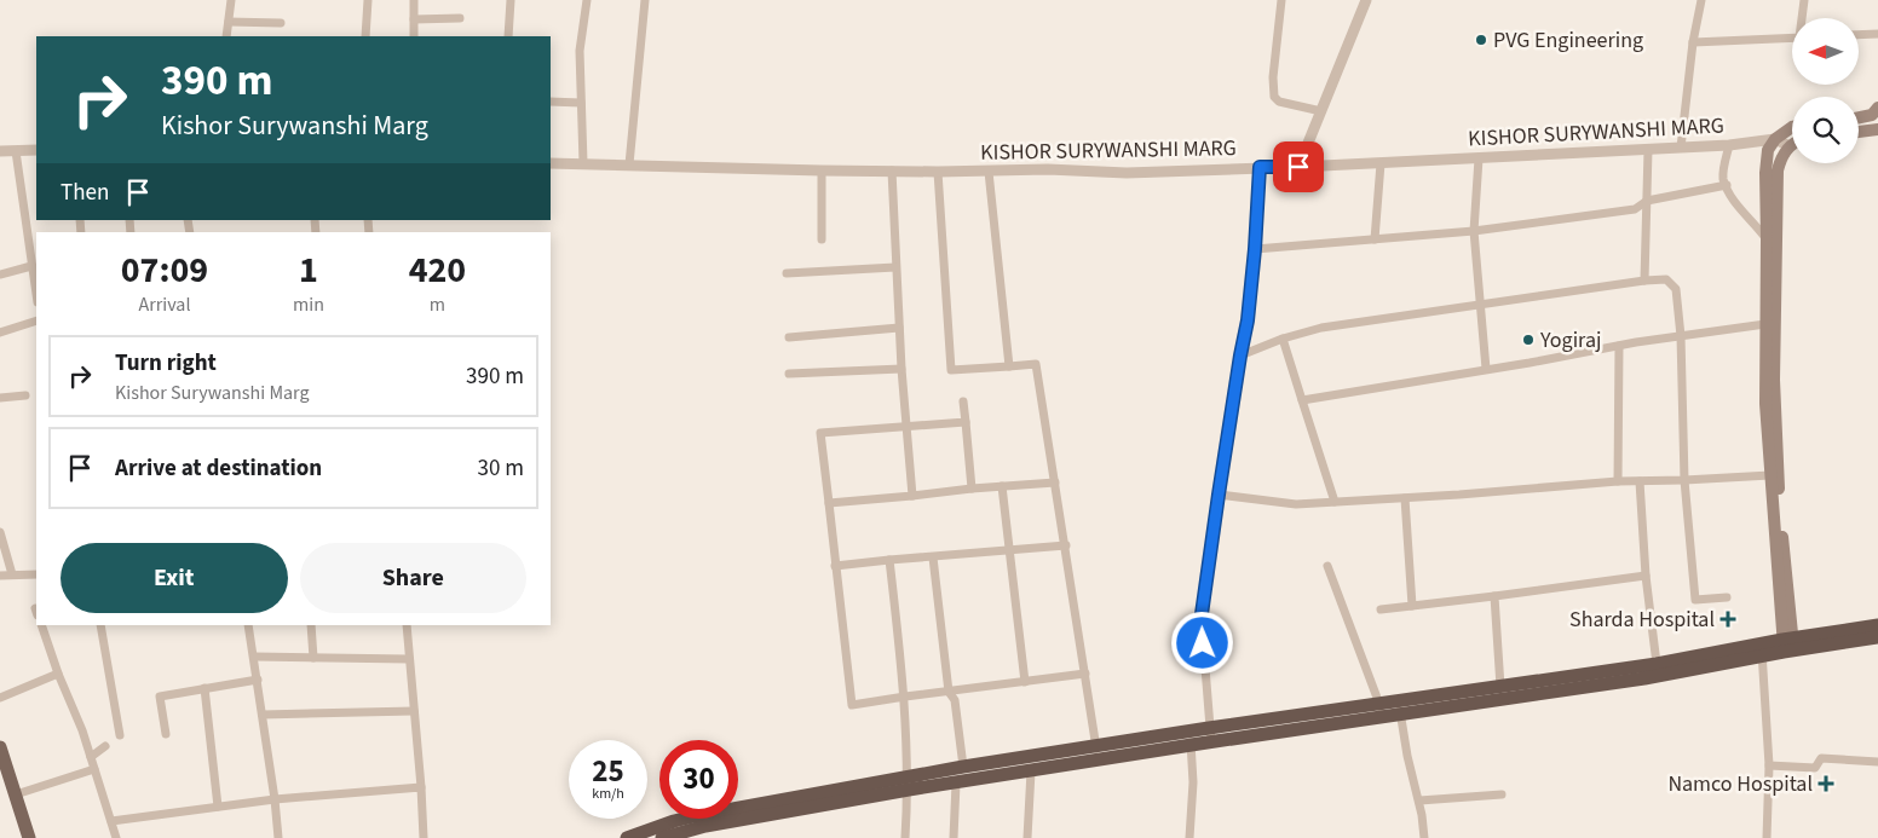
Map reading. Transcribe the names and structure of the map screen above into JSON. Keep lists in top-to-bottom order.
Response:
{
  "streets": {
    "street": ["KISHOR SURYWANSHI MARG"]
  },
  "places": {
    "other": ["PVG Engineering", "Yogiraj"],
    "health": ["Sharda Hospital", "Namco Hospital"]
  },
  "north": "left",
  "page": {
    "turn": ["390 m", "Kishor Surywanshi Marg"],
    "then": "Then",
    "eta": [
      "07:09",
      "Arrival",
      "1",
      "min",
      "420",
      "m"
    ],
    "list": [
      {
        "name": "Turn right",
        "note": "Kishor Surywanshi Marg",
        "value": "390 m"
      },
      {
        "name": "Arrive at destination",
        "value": "30 m"
      }
    ],
    "buttons": ["Exit", "Share"],
    "speed": "25 km/h",
    "limit": "30"
  }
}
